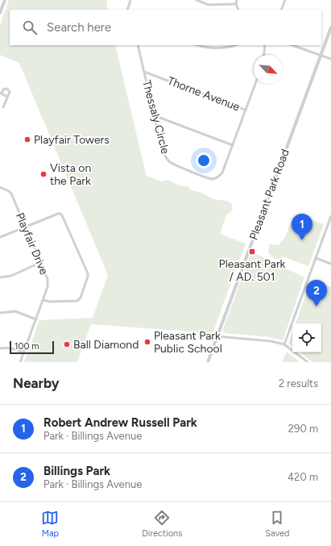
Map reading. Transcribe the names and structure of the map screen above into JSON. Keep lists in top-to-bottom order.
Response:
{
  "streets": {
    "street": [
      "Thorne Avenue",
      "Thessaly Circle",
      "Pleasant Park Road",
      "Playfair Drive"
    ]
  },
  "crossings": [
    ["Thorne Avenue", "Thessaly Circle"]
  ],
  "places": {
    "other": [
      "Playfair Towers",
      "Vista on the Park",
      "Pleasant Park Public School",
      "Ball Diamond"
    ],
    "transit": ["Pleasant Park / AD. 501"]
  },
  "scale_bar": "100 m",
  "north": "bottom right",
  "page": {
    "search": "Search here",
    "pins": ["1", "2"],
    "scale": "100 m",
    "heading": ["Nearby", "2 results"],
    "list": [
      {
        "mark": "1",
        "name": "Robert Andrew Russell Park",
        "note": "Park · Billings Avenue",
        "value": "290 m"
      },
      {
        "mark": "2",
        "name": "Billings Park",
        "note": "Park · Billings Avenue",
        "value": "420 m"
      }
    ],
    "nav": ["Map", "Directions", "Saved"]
  }
}
